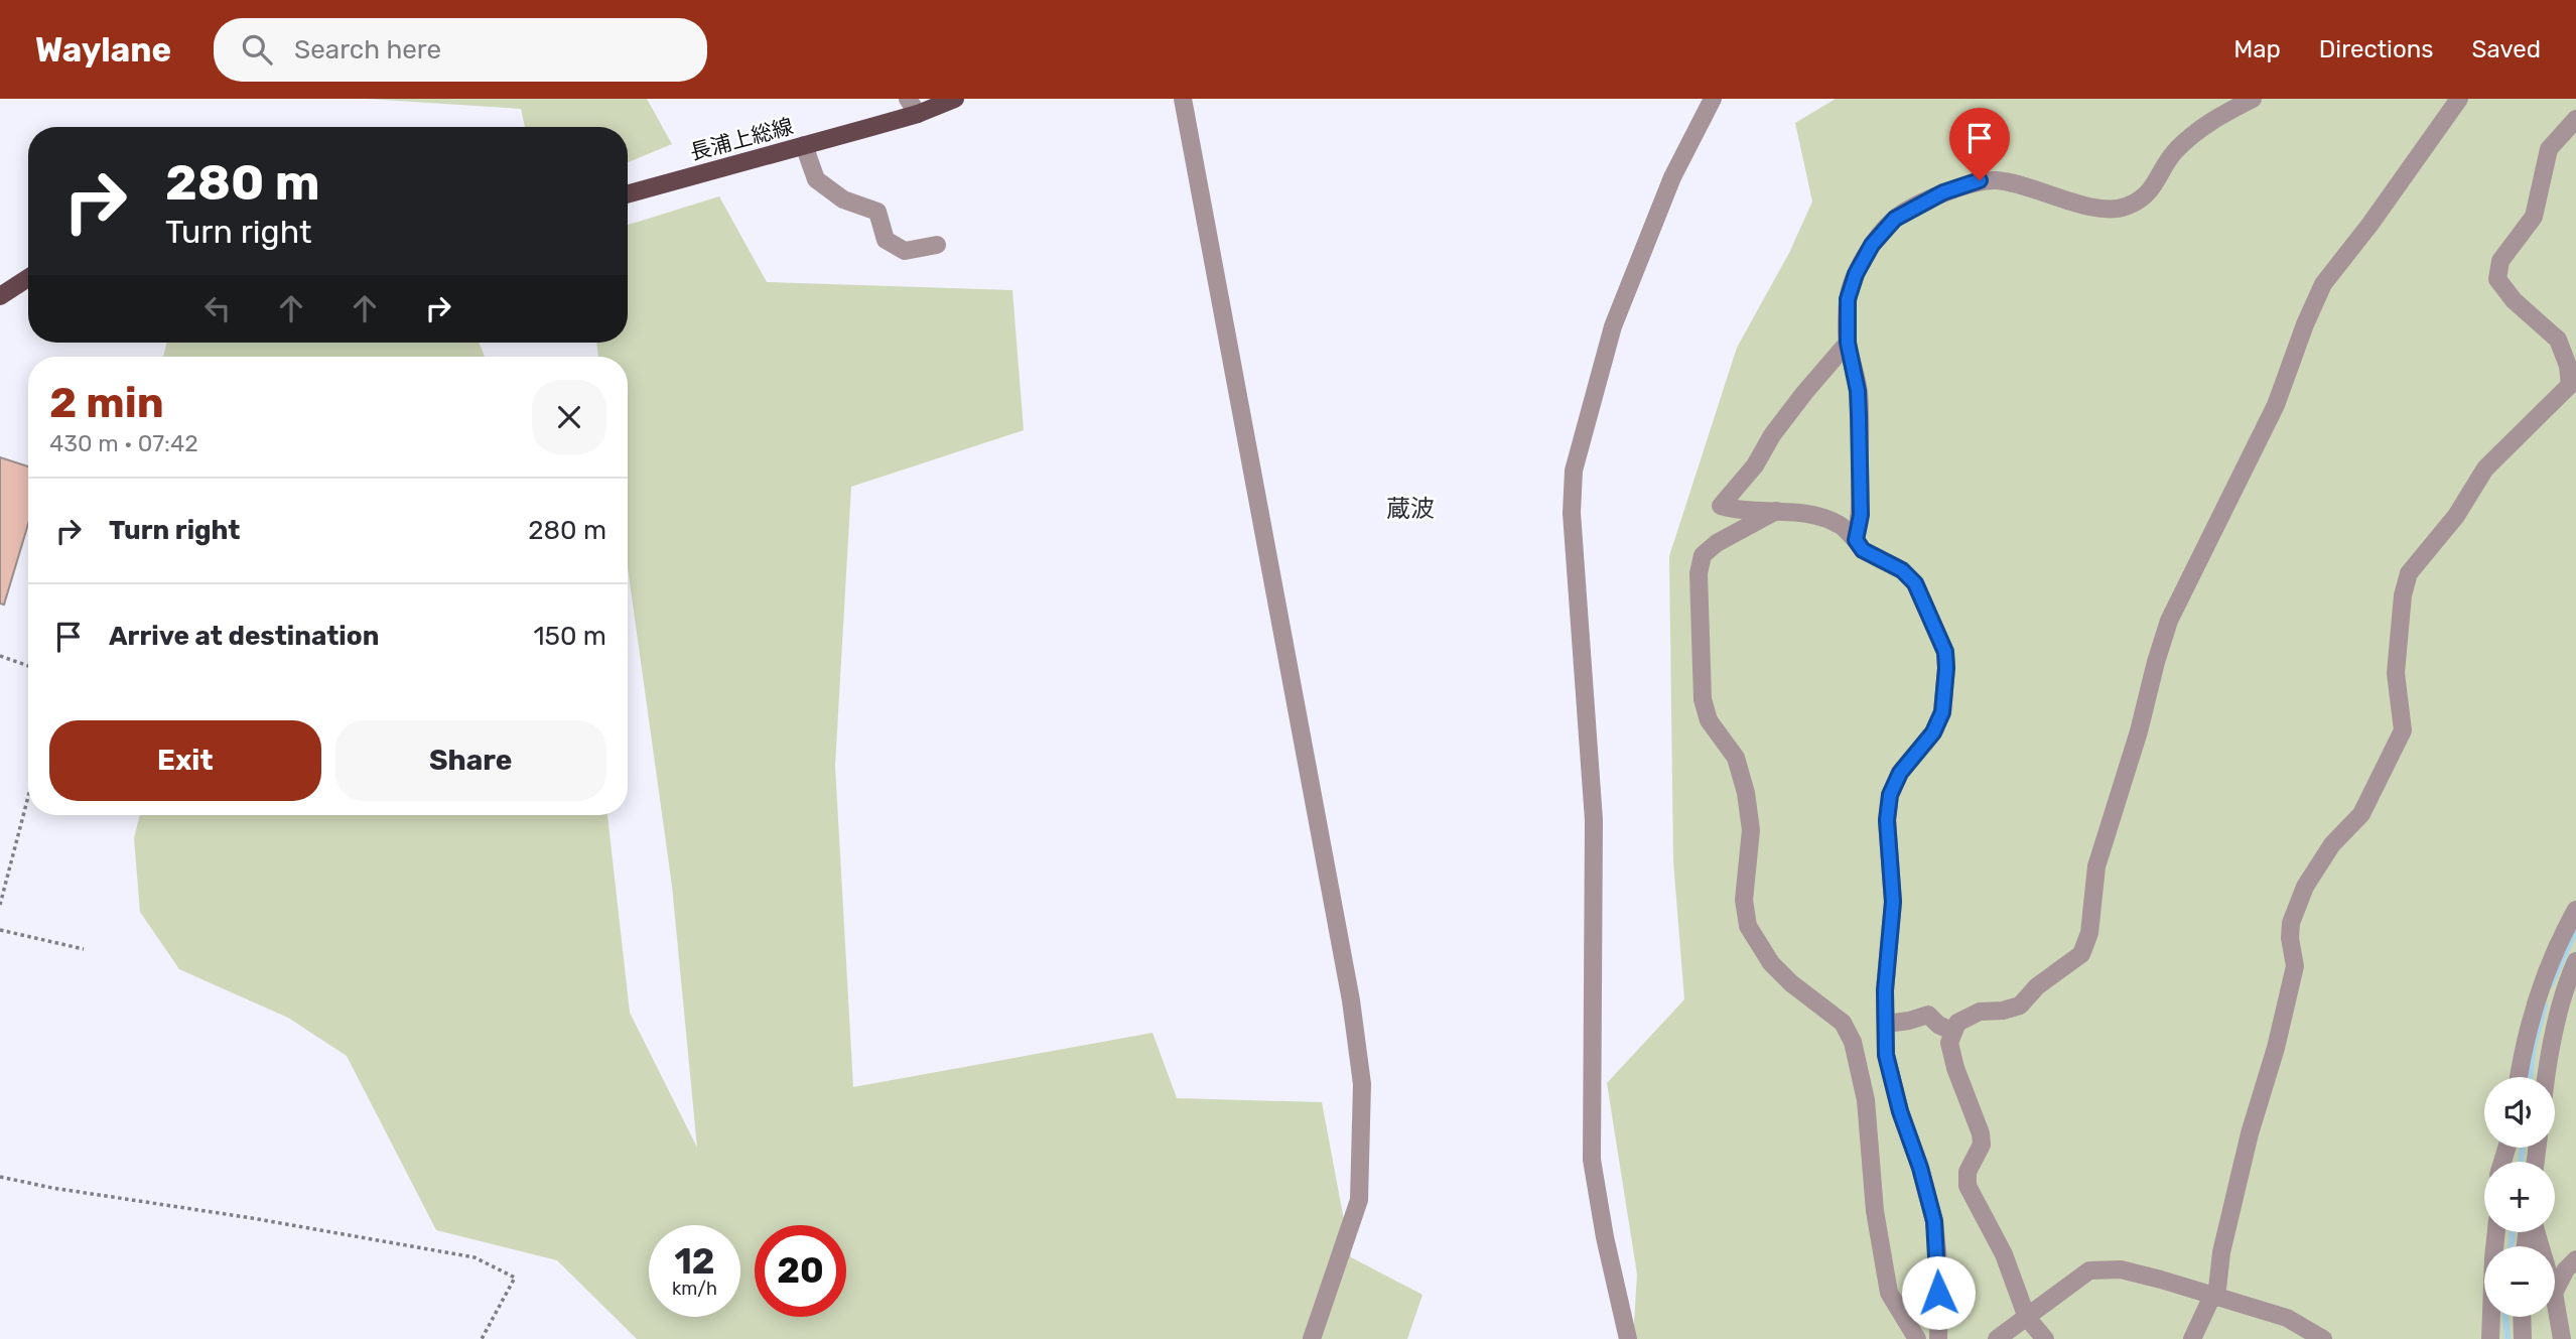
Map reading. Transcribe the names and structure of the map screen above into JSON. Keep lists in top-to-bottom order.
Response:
{
  "streets": {
    "main road": ["長浦上総線"]
  },
  "districts": ["蔵波"],
  "page": {
    "header": "Waylane",
    "search": "Search here",
    "nav": ["Map", "Directions", "Saved"],
    "turn": ["280 m", "Turn right"],
    "heading": ["2 min", "430 m · 07:42"],
    "list": [
      {
        "name": "Turn right",
        "value": "280 m"
      },
      {
        "name": "Arrive at destination",
        "value": "150 m"
      }
    ],
    "buttons": ["Exit", "Share"],
    "map_buttons": ["+", "−"],
    "speed": "12 km/h",
    "limit": "20"
  }
}
